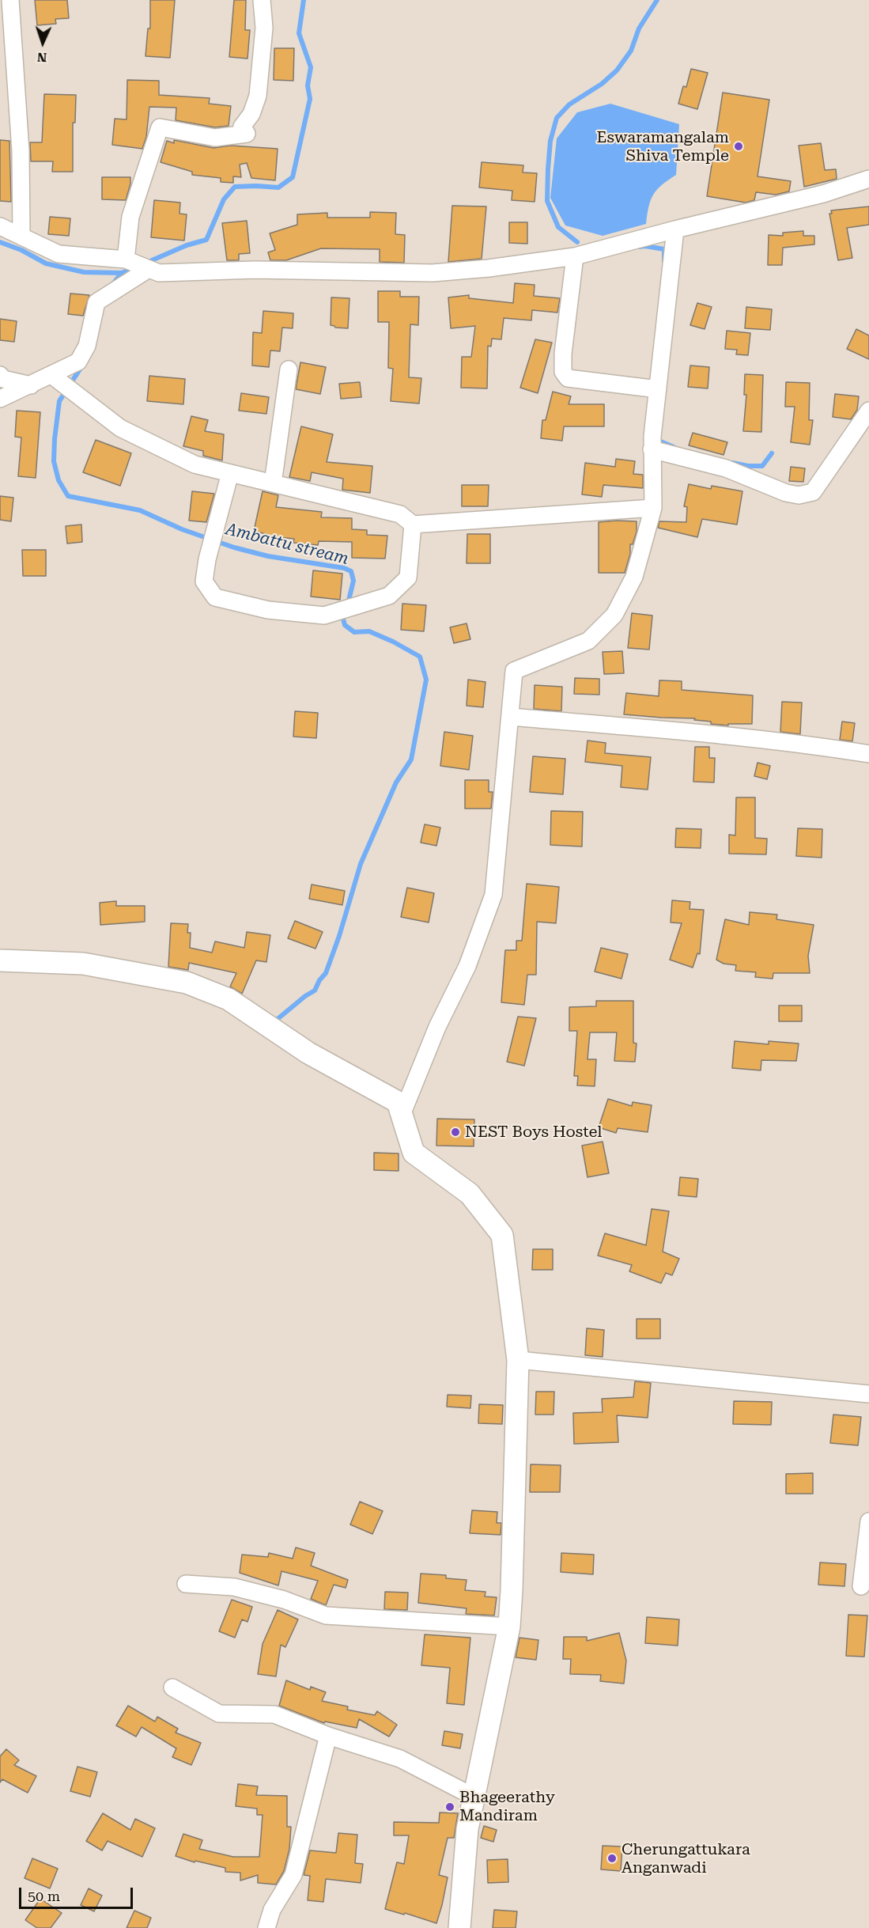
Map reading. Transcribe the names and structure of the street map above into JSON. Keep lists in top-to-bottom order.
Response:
{
  "water": ["Ambattu stream"],
  "places": [
    "Eswaramangalam Shiva Temple",
    "NEST Boys Hostel",
    "Bhageerathy Mandiram",
    "Cherungattukara Anganwadi"
  ],
  "scale_bar": "50 m",
  "north": "bottom"
}
